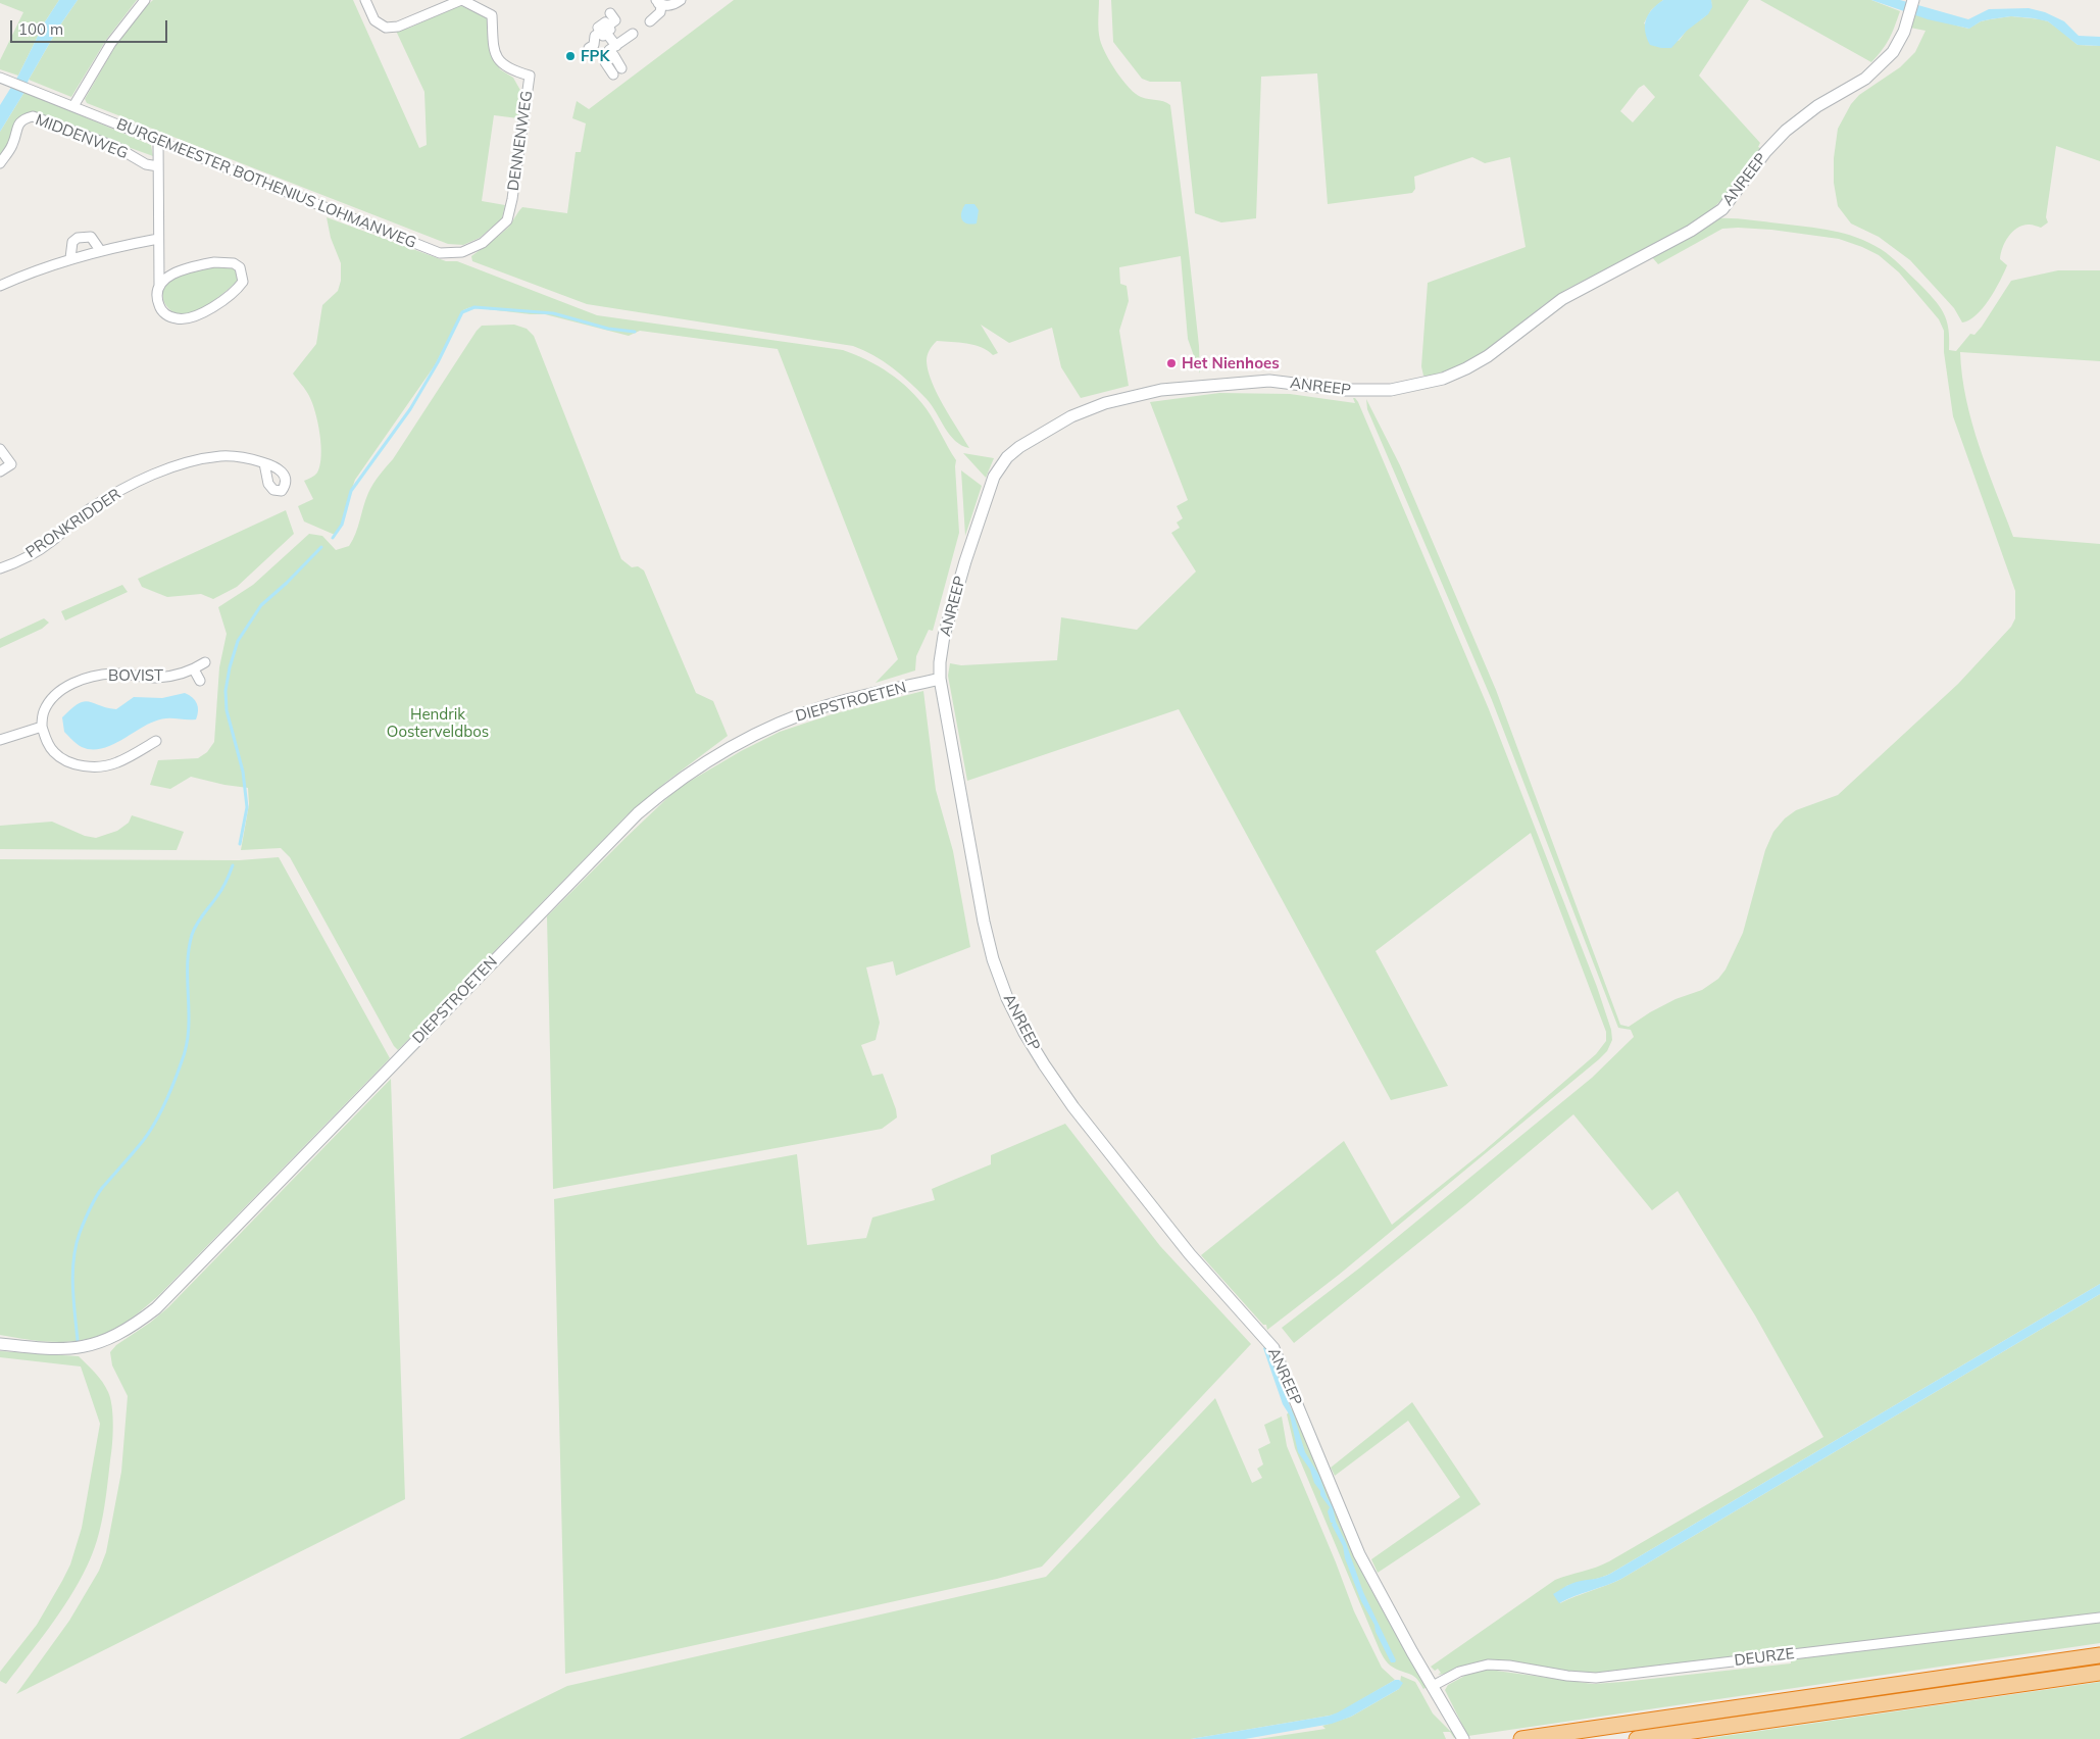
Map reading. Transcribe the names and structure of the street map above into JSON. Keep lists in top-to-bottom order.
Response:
{
  "streets": {
    "street": [
      "MIDDENWEG",
      "DENNENWEG",
      "ANREEP",
      "BURGEMEESTER BOTHENIUS LOHMANWEG",
      "PRONKRIDDER",
      "BOVIST",
      "DIEPSTROETEN",
      "DEURZE"
    ]
  },
  "crossings": [
    ["DENNENWEG", "BURGEMEESTER BOTHENIUS LOHMANWEG"],
    ["ANREEP", "DIEPSTROETEN"],
    ["ANREEP", "DEURZE"]
  ],
  "parks": ["Hendrik Oosterveldbos"],
  "places": ["FPK", "Het Nienhoes"],
  "scale_bar": "100 m"
}
